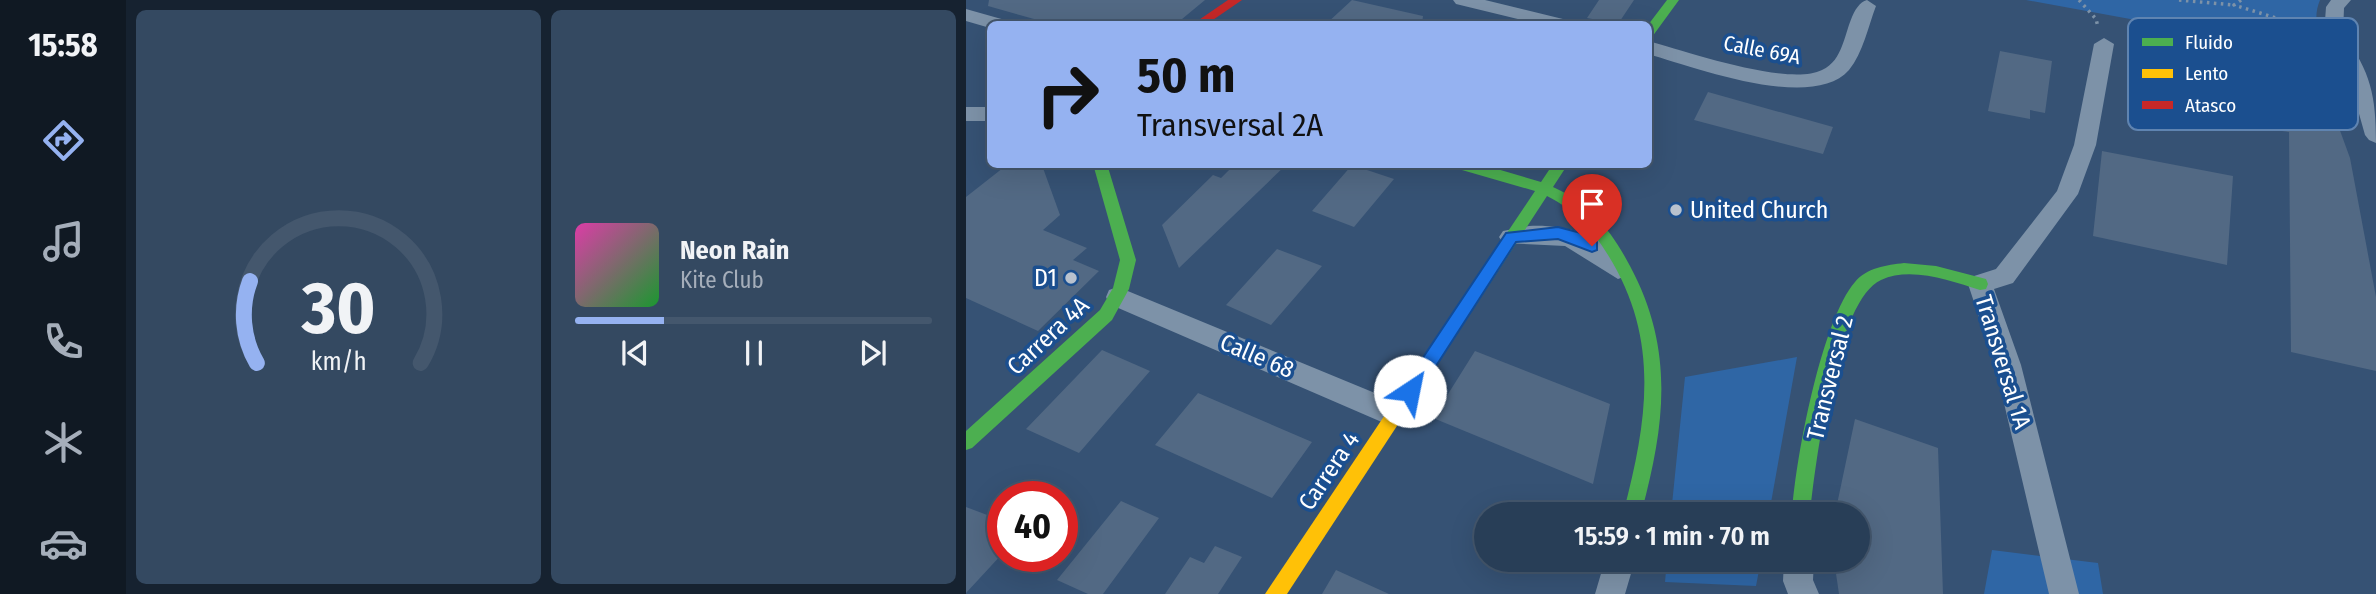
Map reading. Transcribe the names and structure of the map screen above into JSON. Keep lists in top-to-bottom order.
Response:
{
  "streets": {
    "street": [
      "Calle 69A",
      "Carrera 4A",
      "Calle 68",
      "Transversal 1A",
      "Transversal 2",
      "Carrera 4"
    ]
  },
  "crossings": [
    ["Carrera 4A", "Calle 68"],
    ["Calle 68", "Carrera 4"],
    ["Transversal 1A", "Transversal 2"]
  ],
  "places": ["United Church", "D1"],
  "legend": ["Fluido", "Lento", "Atasco"],
  "page": {
    "tabs": "15:58",
    "turn": ["50 m", "Transversal 2A"],
    "song": ["Neon Rain", "Kite Club"],
    "limit": "40",
    "trip": "15:59 · 1 min · 70 m",
    "gauge": ["30", "km/h"]
  }
}
